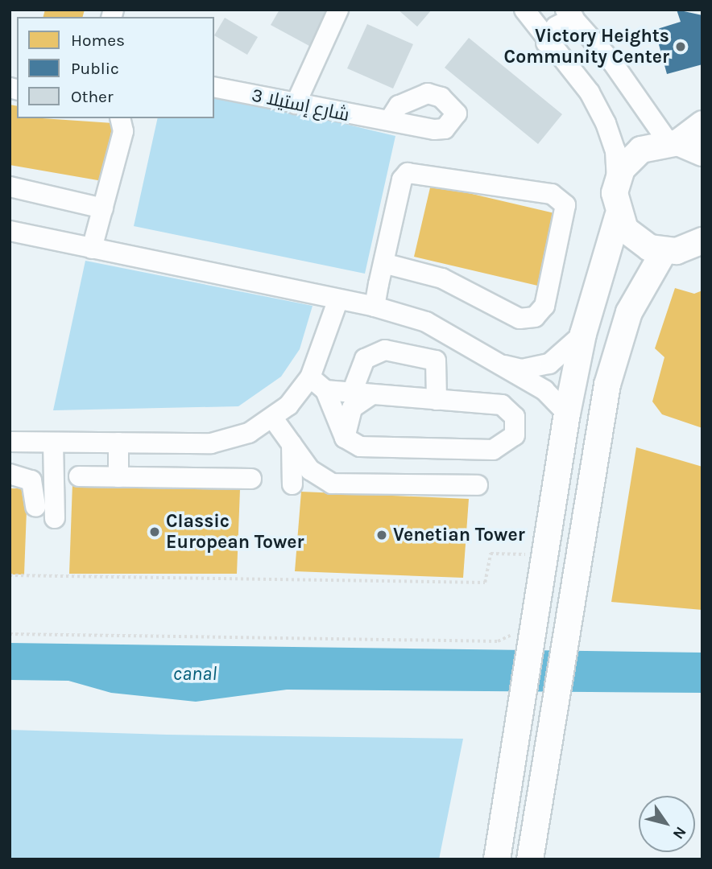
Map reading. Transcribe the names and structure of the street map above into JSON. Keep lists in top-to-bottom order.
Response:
{
  "streets": {
    "street": ["شارع إستيلا 3"]
  },
  "water": ["canal"],
  "places": ["Victory Heights Community Center", "Classic European Tower", "Venetian Tower"],
  "legend": ["Homes", "Public", "Other"],
  "north": "bottom right"
}
